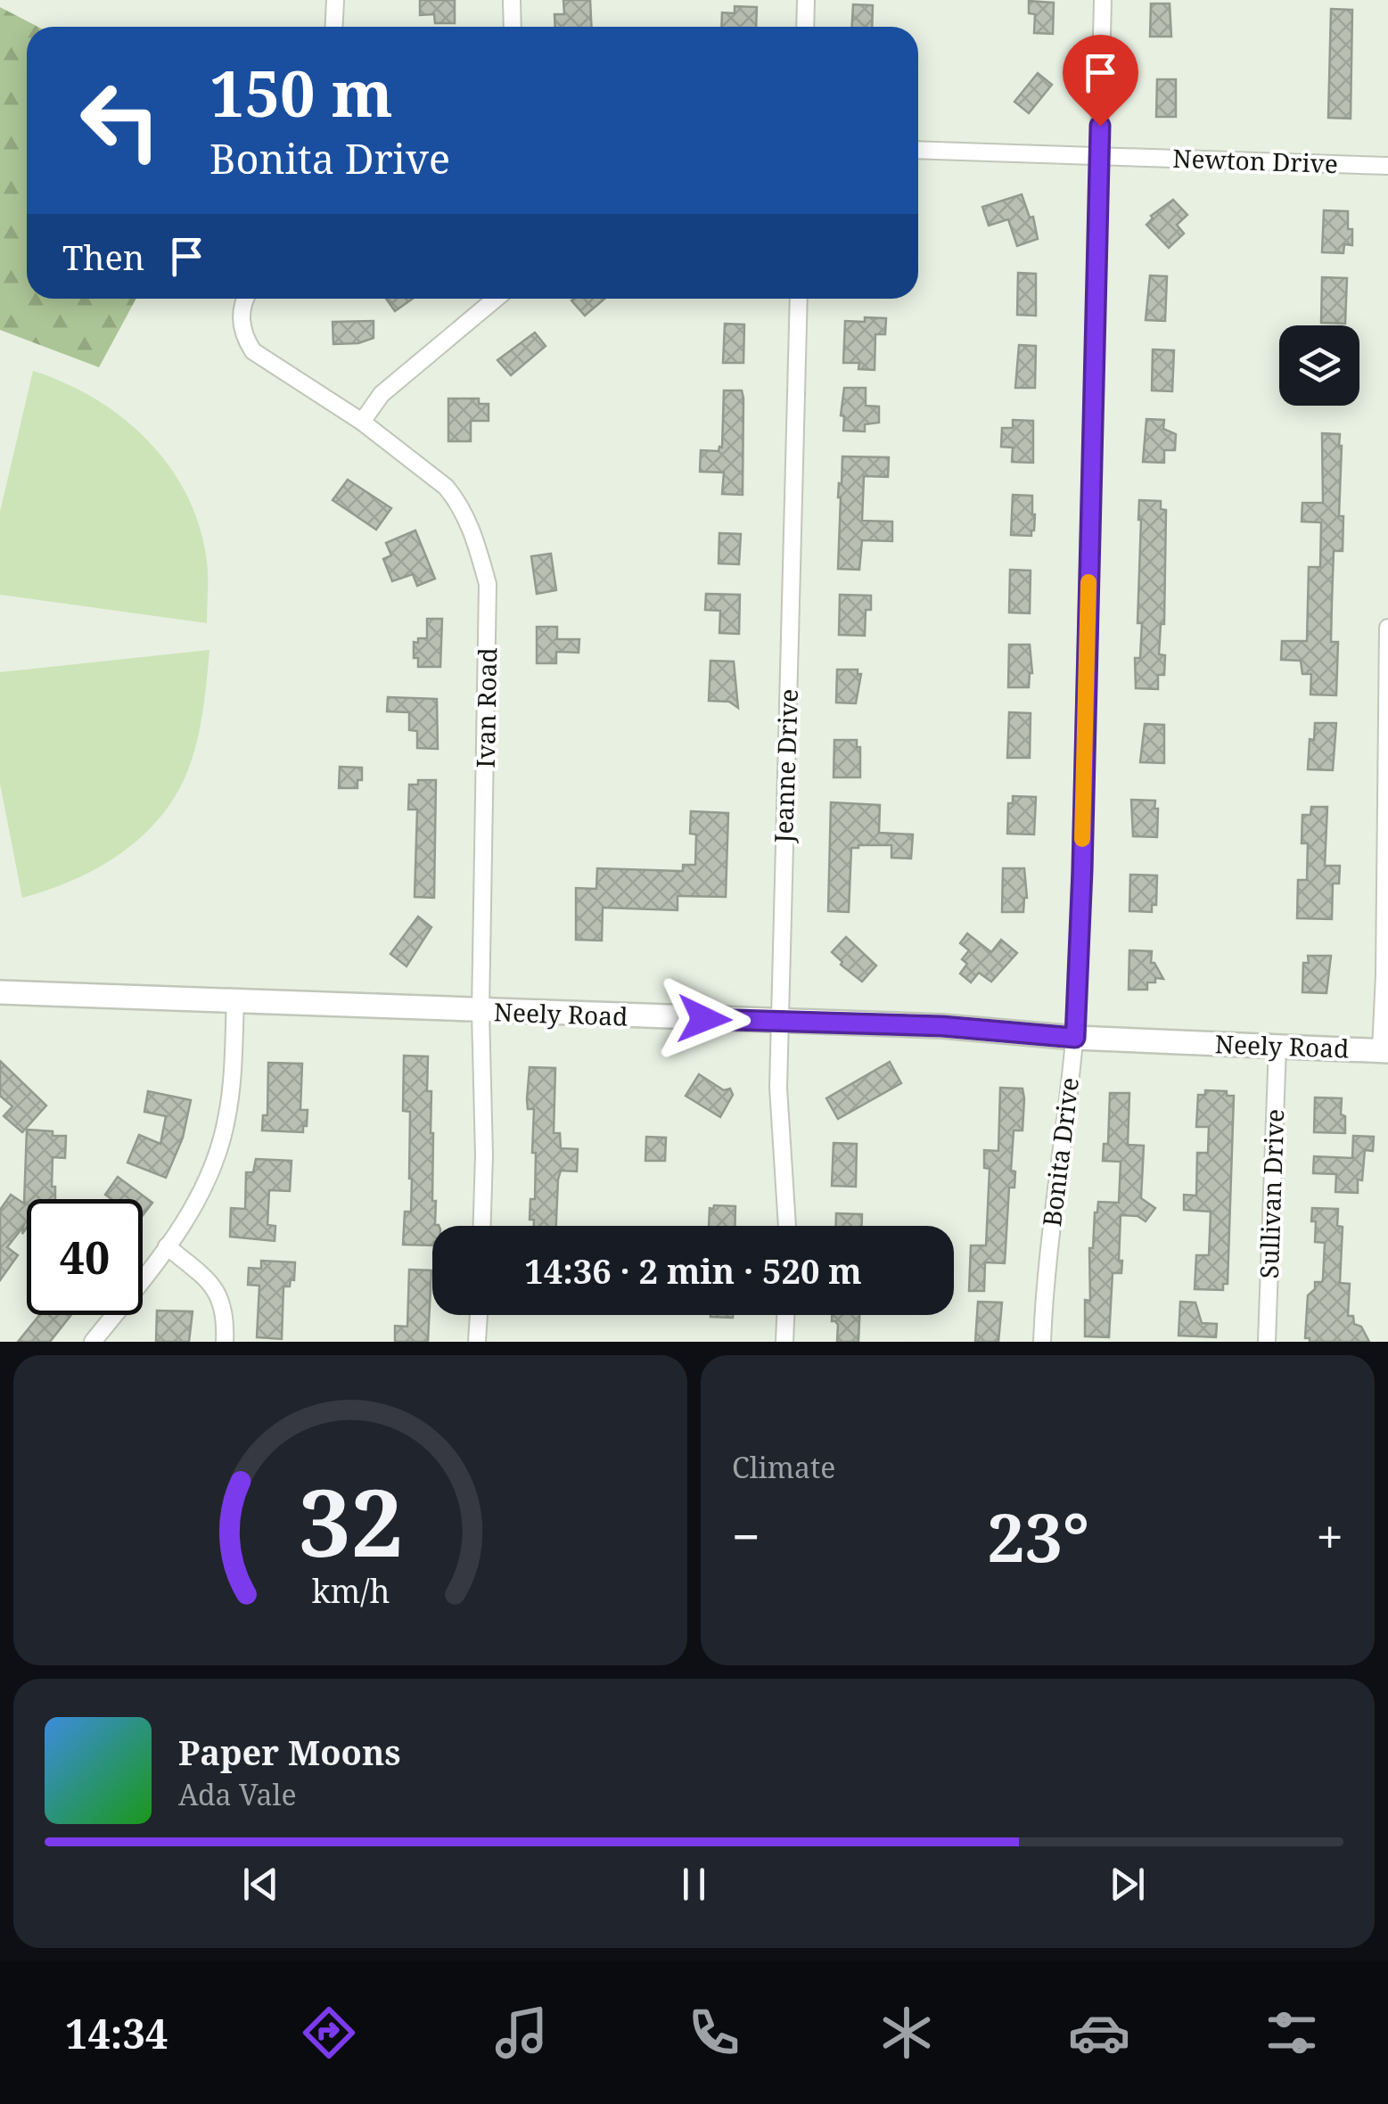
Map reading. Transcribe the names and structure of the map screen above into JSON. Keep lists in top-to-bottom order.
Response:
{
  "streets": {
    "street": [
      "Newton Drive",
      "Ivan Road",
      "Jeanne Drive",
      "Neely Road",
      "Bonita Drive",
      "Sullivan Drive"
    ]
  },
  "crossings": [
    ["Newton Drive", "Bonita Drive"],
    ["Ivan Road", "Neely Road"],
    ["Jeanne Drive", "Neely Road"],
    ["Neely Road", "Bonita Drive"],
    ["Neely Road", "Sullivan Drive"]
  ],
  "page": {
    "turn": ["150 m", "Bonita Drive"],
    "then": "Then",
    "limit": "40",
    "trip": "14:36 · 2 min · 520 m",
    "tile": "Climate",
    "heat": ["−", "23°", "+"],
    "song": ["Paper Moons", "Ada Vale"],
    "tabs": "14:34",
    "gauge": ["32", "km/h"]
  }
}
